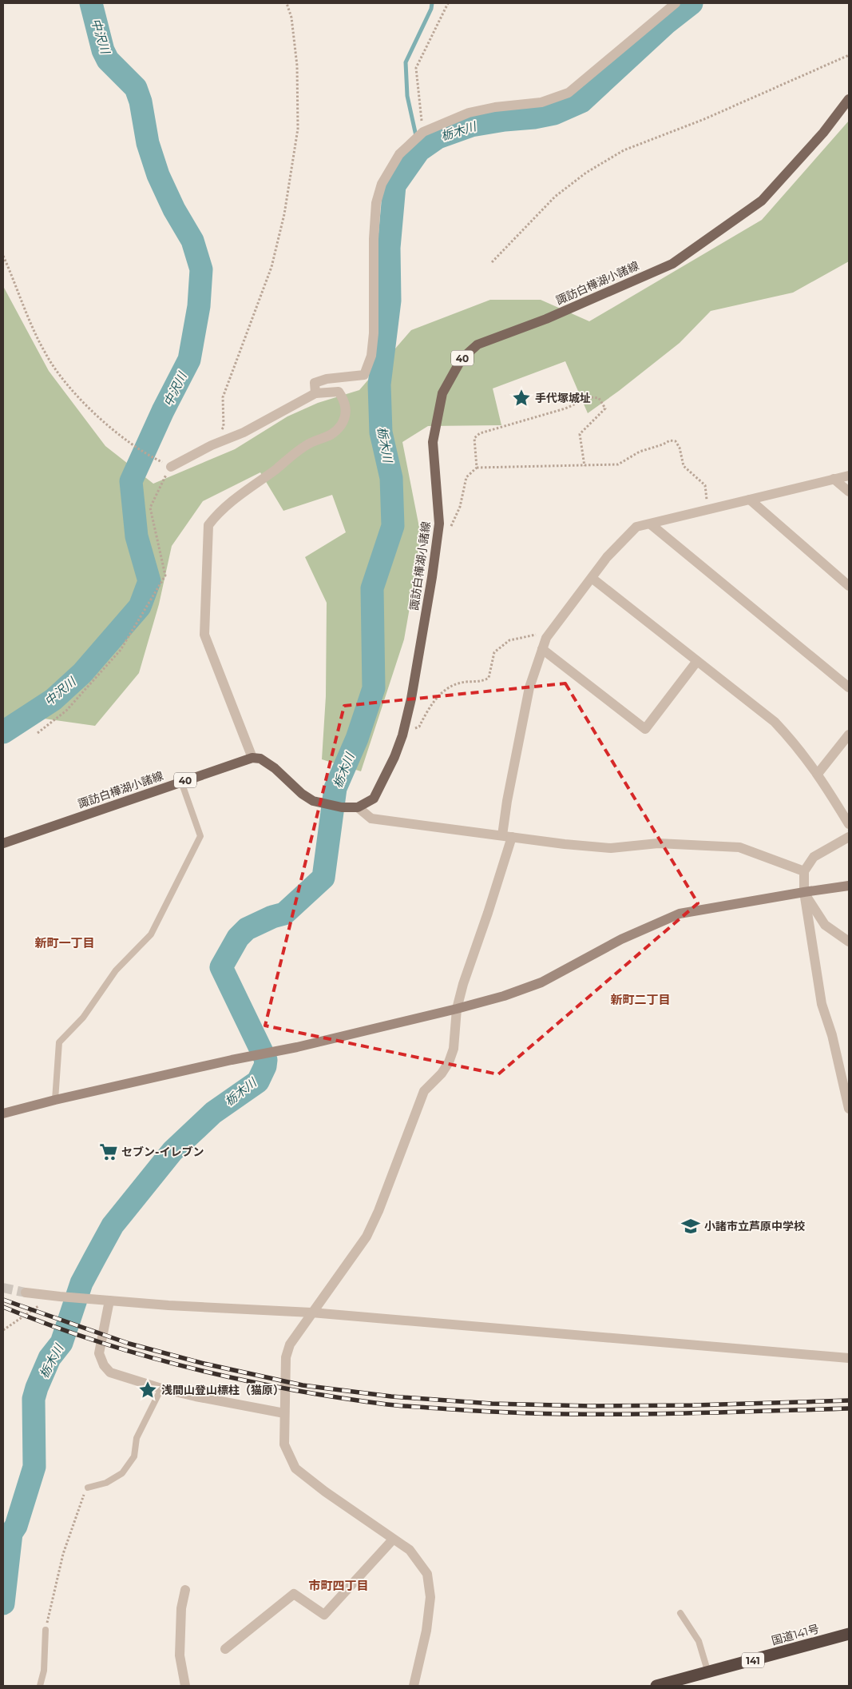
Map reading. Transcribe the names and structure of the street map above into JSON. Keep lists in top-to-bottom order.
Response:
{
  "streets": {
    "highway": ["国道141号", "141"],
    "main road": ["諏訪白樺湖小諸線", "40"]
  },
  "districts": ["新町一丁目", "新町二丁目", "市町四丁目"],
  "water": ["中沢川", "栃木川"],
  "places": {
    "place": ["手代塚城址", "浅間山登山標柱（猫原）"],
    "supermarket": ["セブン-イレブン"],
    "school or university": ["小諸市立芦原中学校"]
  }
}
